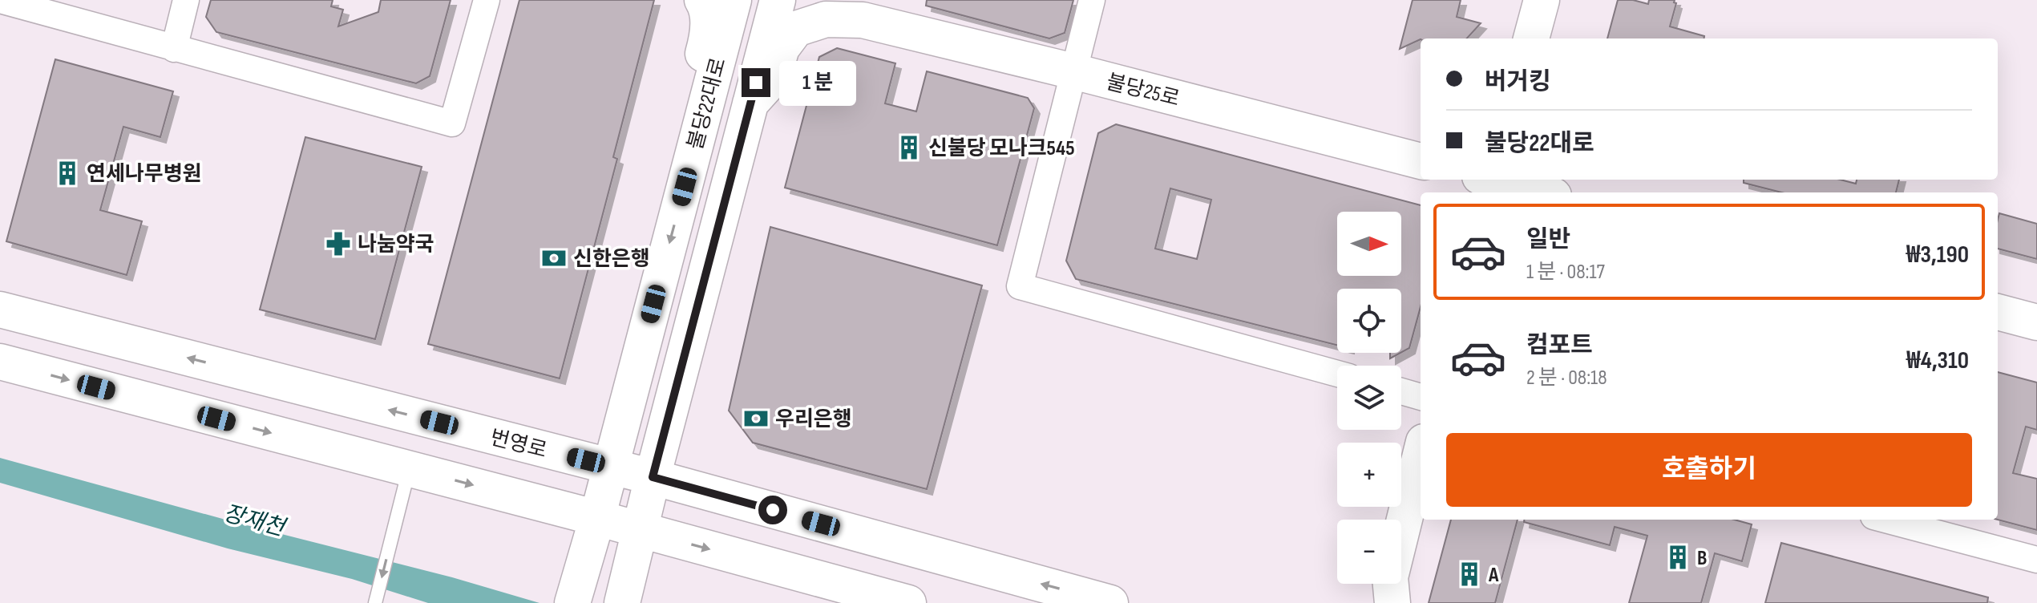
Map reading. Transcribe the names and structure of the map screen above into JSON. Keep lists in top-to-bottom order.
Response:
{
  "streets": {
    "main road": ["불당25로", "불당22대로", "번영로"]
  },
  "crossings": [
    ["불당25로", "불당22대로"],
    ["불당22대로", "번영로"]
  ],
  "water": ["장재천"],
  "places": {
    "building": [
      "신불당 모나크545",
      "연세나무병원",
      "B",
      "A"
    ],
    "pharmacy": ["나눔약국"],
    "bank": ["신한은행", "우리은행"]
  },
  "north": "right",
  "page": {
    "banner": ["버거킹", "불당22대로"],
    "bubble": "1 분",
    "list": [
      {
        "name": "일반",
        "note": "1 분 · 08:17",
        "value": "₩3,190"
      },
      {
        "name": "컴포트",
        "note": "2 분 · 08:18",
        "value": "₩4,310"
      }
    ],
    "map_buttons": ["+", "−"],
    "buttons": "호출하기"
  }
}
